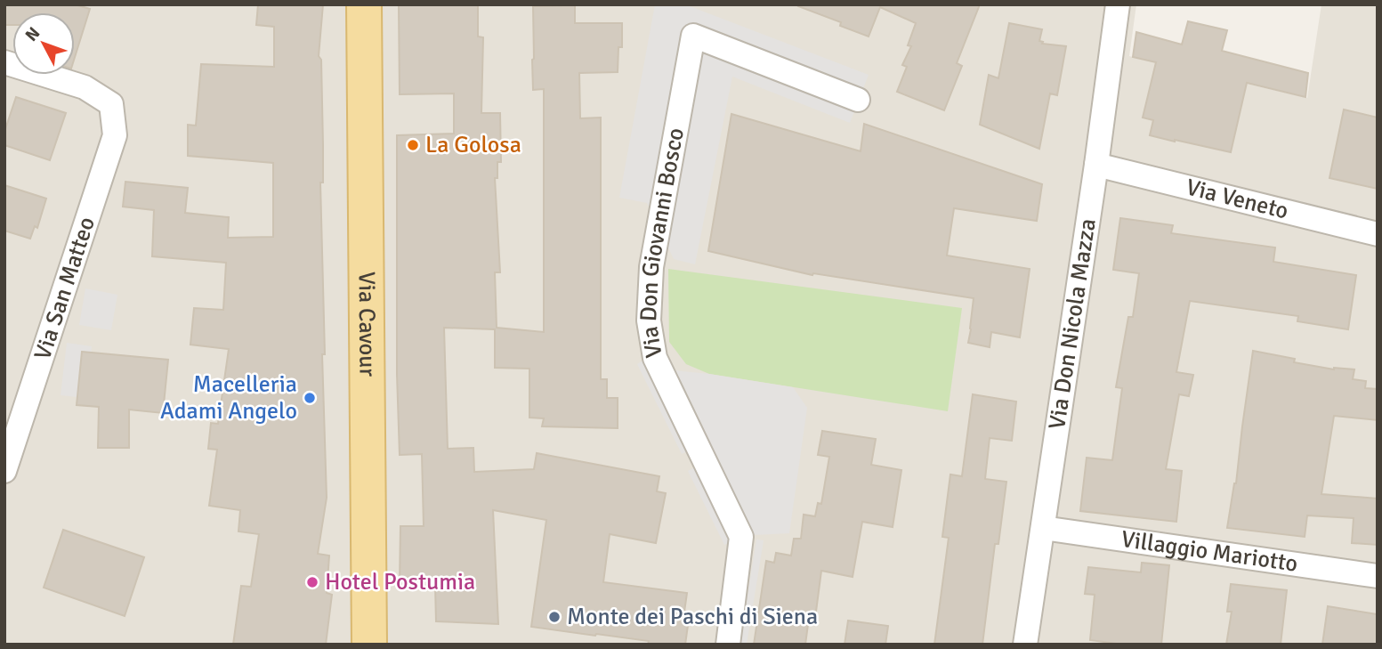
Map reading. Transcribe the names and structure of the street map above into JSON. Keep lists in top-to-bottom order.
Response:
{
  "streets": {
    "main road": ["Via Cavour"],
    "street": [
      "Via Veneto",
      "Via Don Giovanni Bosco",
      "Via San Matteo",
      "Via Don Nicola Mazza",
      "Villaggio Mariotto"
    ]
  },
  "crossings": [
    ["Via Veneto", "Via Don Nicola Mazza"],
    ["Via Don Nicola Mazza", "Villaggio Mariotto"]
  ],
  "places": [
    "La Golosa",
    "Macelleria Adami Angelo",
    "Hotel Postumia",
    "Monte dei Paschi di Siena"
  ],
  "north": "top left"
}
